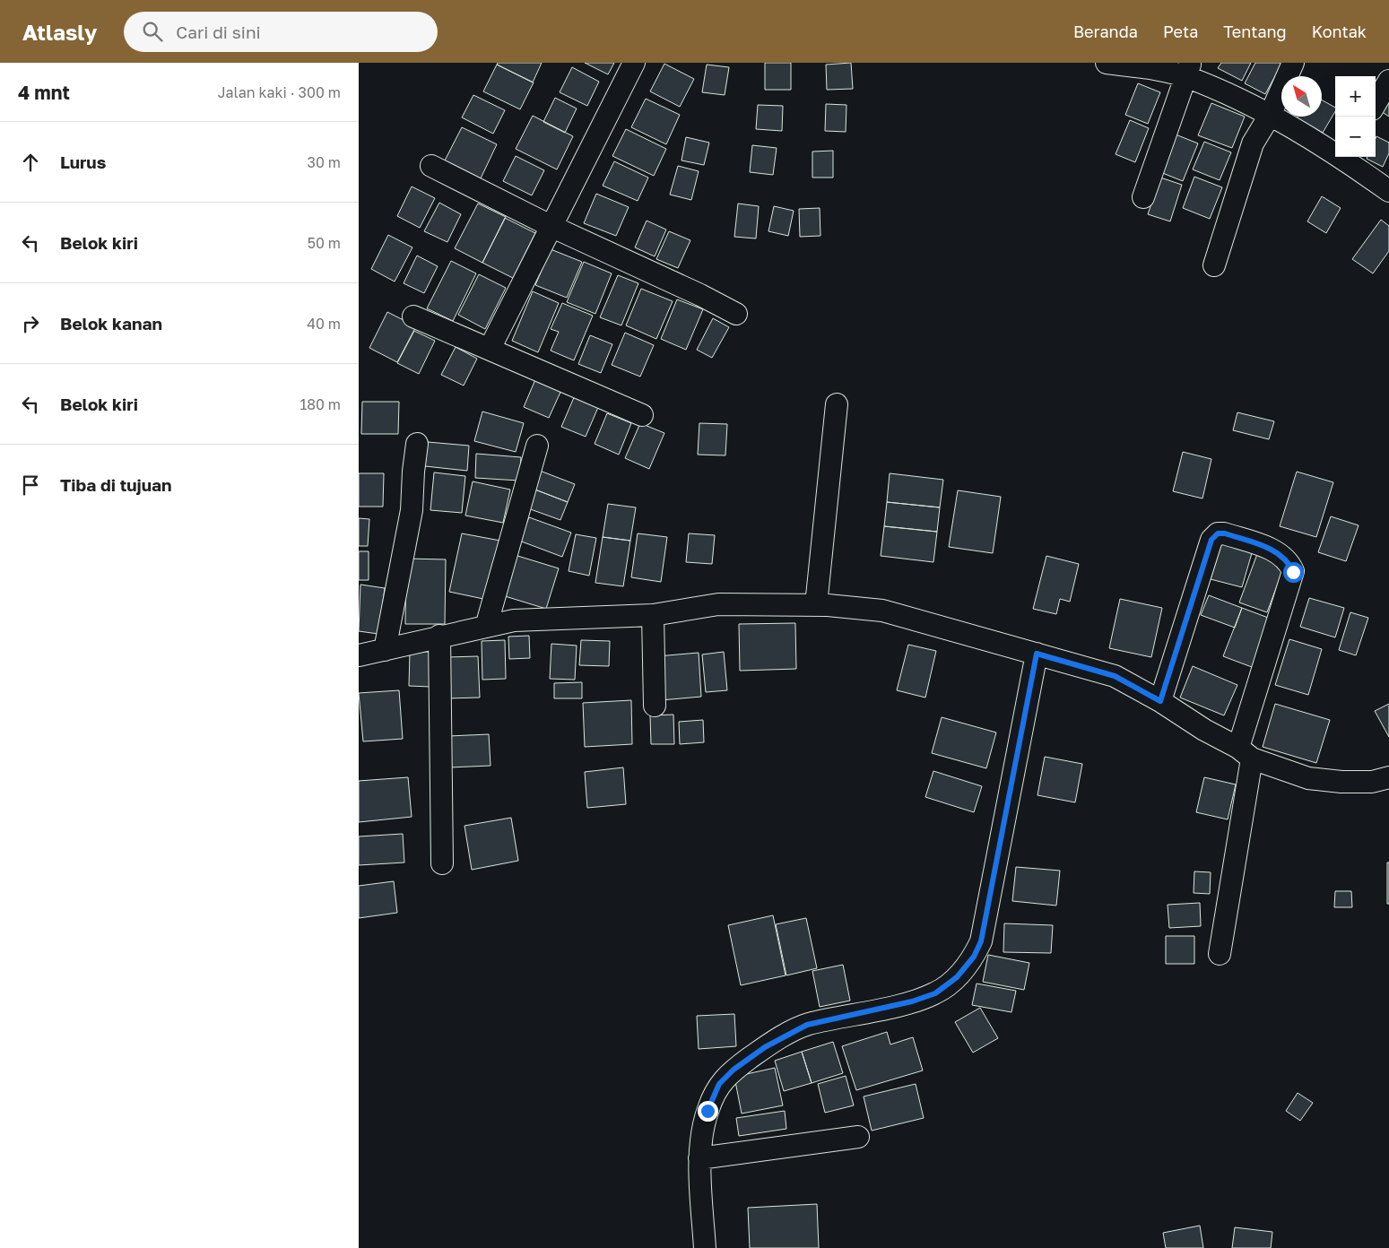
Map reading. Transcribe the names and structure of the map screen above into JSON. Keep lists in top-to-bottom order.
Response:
{
  "north": "top left",
  "page": {
    "header": "Atlasly",
    "search": "Cari di sini",
    "nav": [
      "Beranda",
      "Peta",
      "Tentang",
      "Kontak"
    ],
    "heading": ["4 mnt", "Jalan kaki · 300 m"],
    "map_buttons": ["+", "−"],
    "list": [
      ["Lurus", "30 m"],
      ["Belok kiri", "50 m"],
      ["Belok kanan", "40 m"],
      ["Belok kiri", "180 m"],
      "Tiba di tujuan"
    ]
  }
}
